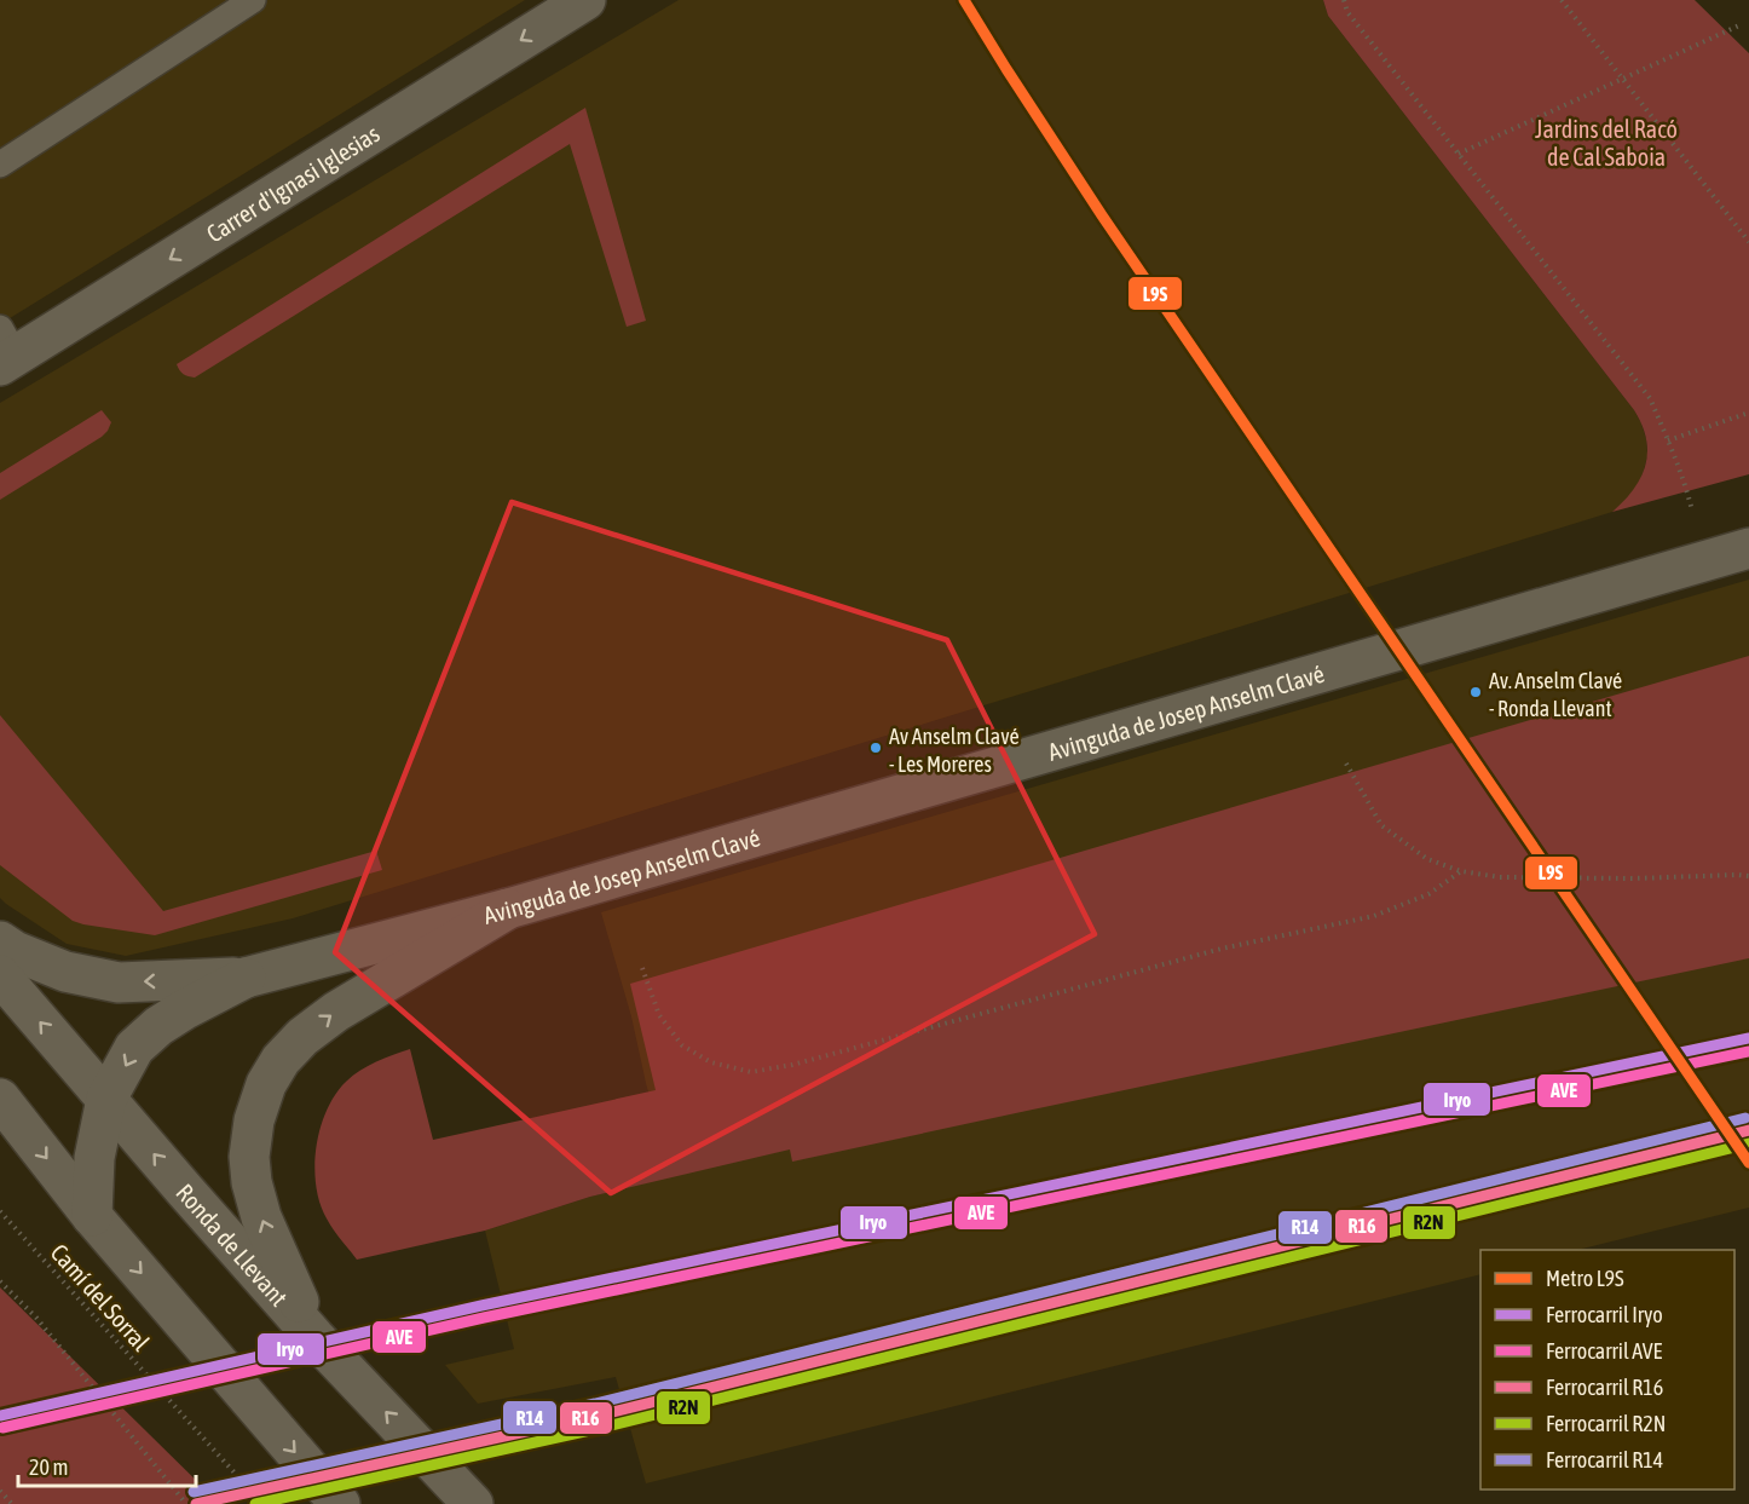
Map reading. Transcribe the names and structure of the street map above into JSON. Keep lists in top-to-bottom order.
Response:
{
  "streets": {
    "main road": ["Carrer d'Ignasi Iglesias", "Avinguda de Josep Anselm Clavé", "Ronda de Llevant"],
    "path": ["Camí del Sorral"]
  },
  "one_way": ["Carrer d'Ignasi Iglesias"],
  "parks": ["Jardins del Racó de Cal Saboia"],
  "places": ["Av. Anselm Clavé - Ronda Llevant", "Av Anselm Clavé - Les Moreres"],
  "lines": [
    "metro line L9S",
    "rail line Iryo",
    "rail line AVE",
    "rail line R14",
    "rail line R16",
    "rail line R2N"
  ],
  "legend": [
    "Metro L9S",
    "Ferrocarril Iryo",
    "Ferrocarril AVE",
    "Ferrocarril R16",
    "Ferrocarril R2N",
    "Ferrocarril R14"
  ],
  "scale_bar": "20 m"
}
